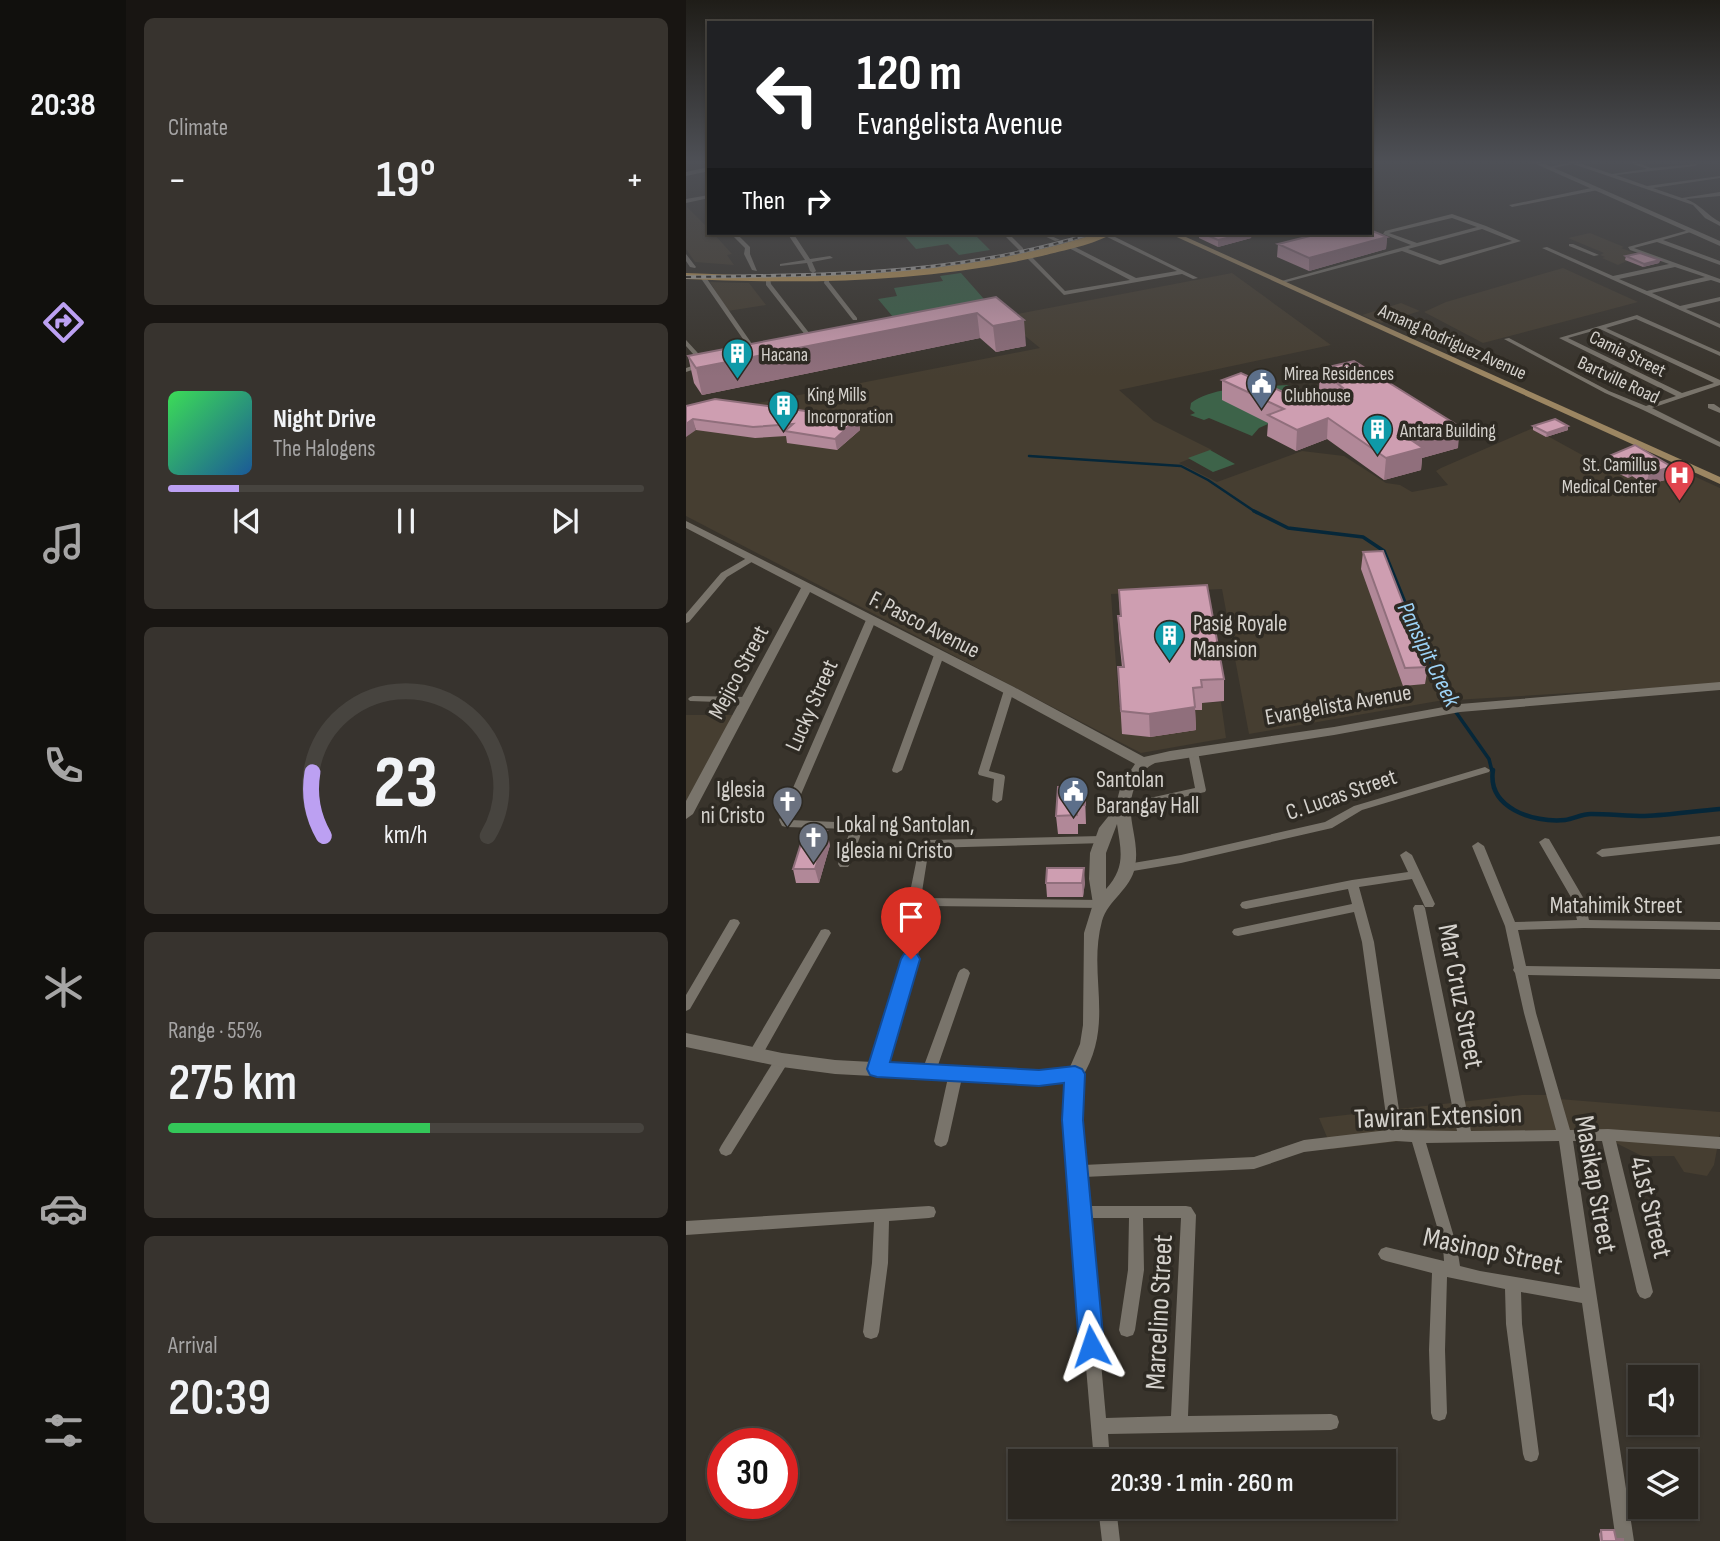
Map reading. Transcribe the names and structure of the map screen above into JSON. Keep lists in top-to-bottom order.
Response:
{
  "streets": {
    "main road": ["Amang Rodriguez Avenue"],
    "street": [
      "Camia Street",
      "Bartville Road",
      "F. Pasco Avenue",
      "Mejico Street",
      "Evangelista Avenue",
      "Lucky Street",
      "C. Lucas Street",
      "Matahimik Street",
      "Mar Cruz Street",
      "Tawiran Extension",
      "Masikap Street",
      "41st Street",
      "Masinop Street",
      "Marcelino Street"
    ]
  },
  "crossings": [
    ["F. Pasco Avenue", "Mejico Street"],
    ["F. Pasco Avenue", "Evangelista Avenue"],
    ["F. Pasco Avenue", "Lucky Street"],
    ["Matahimik Street", "Masikap Street"],
    ["Mar Cruz Street", "Tawiran Extension"],
    ["Tawiran Extension", "Masikap Street"],
    ["Tawiran Extension", "41st Street"],
    ["Masikap Street", "Masinop Street"]
  ],
  "water": ["Pansipit Creek"],
  "places": {
    "building": [
      "Hacana",
      "King Mills Incorporation",
      "Antara Building",
      "Pasig Royale Mansion"
    ],
    "public building": ["Mirea Residences Clubhouse", "Santolan Barangay Hall"],
    "hospital": ["St. Camillus Medical Center"],
    "church": ["Iglesia ni Cristo", "Lokal ng Santolan, Iglesia ni Cristo"]
  },
  "page": {
    "tabs": "20:38",
    "tile": [
      "Climate",
      ["Range · 55%", "275 km"],
      ["Arrival", "20:39"]
    ],
    "turn": ["120 m", "Evangelista Avenue"],
    "heat": ["−", "19°", "+"],
    "then": "Then",
    "song": ["Night Drive", "The Halogens"],
    "limit": "30",
    "trip": "20:39 · 1 min · 260 m",
    "gauge": ["23", "km/h"]
  }
}
